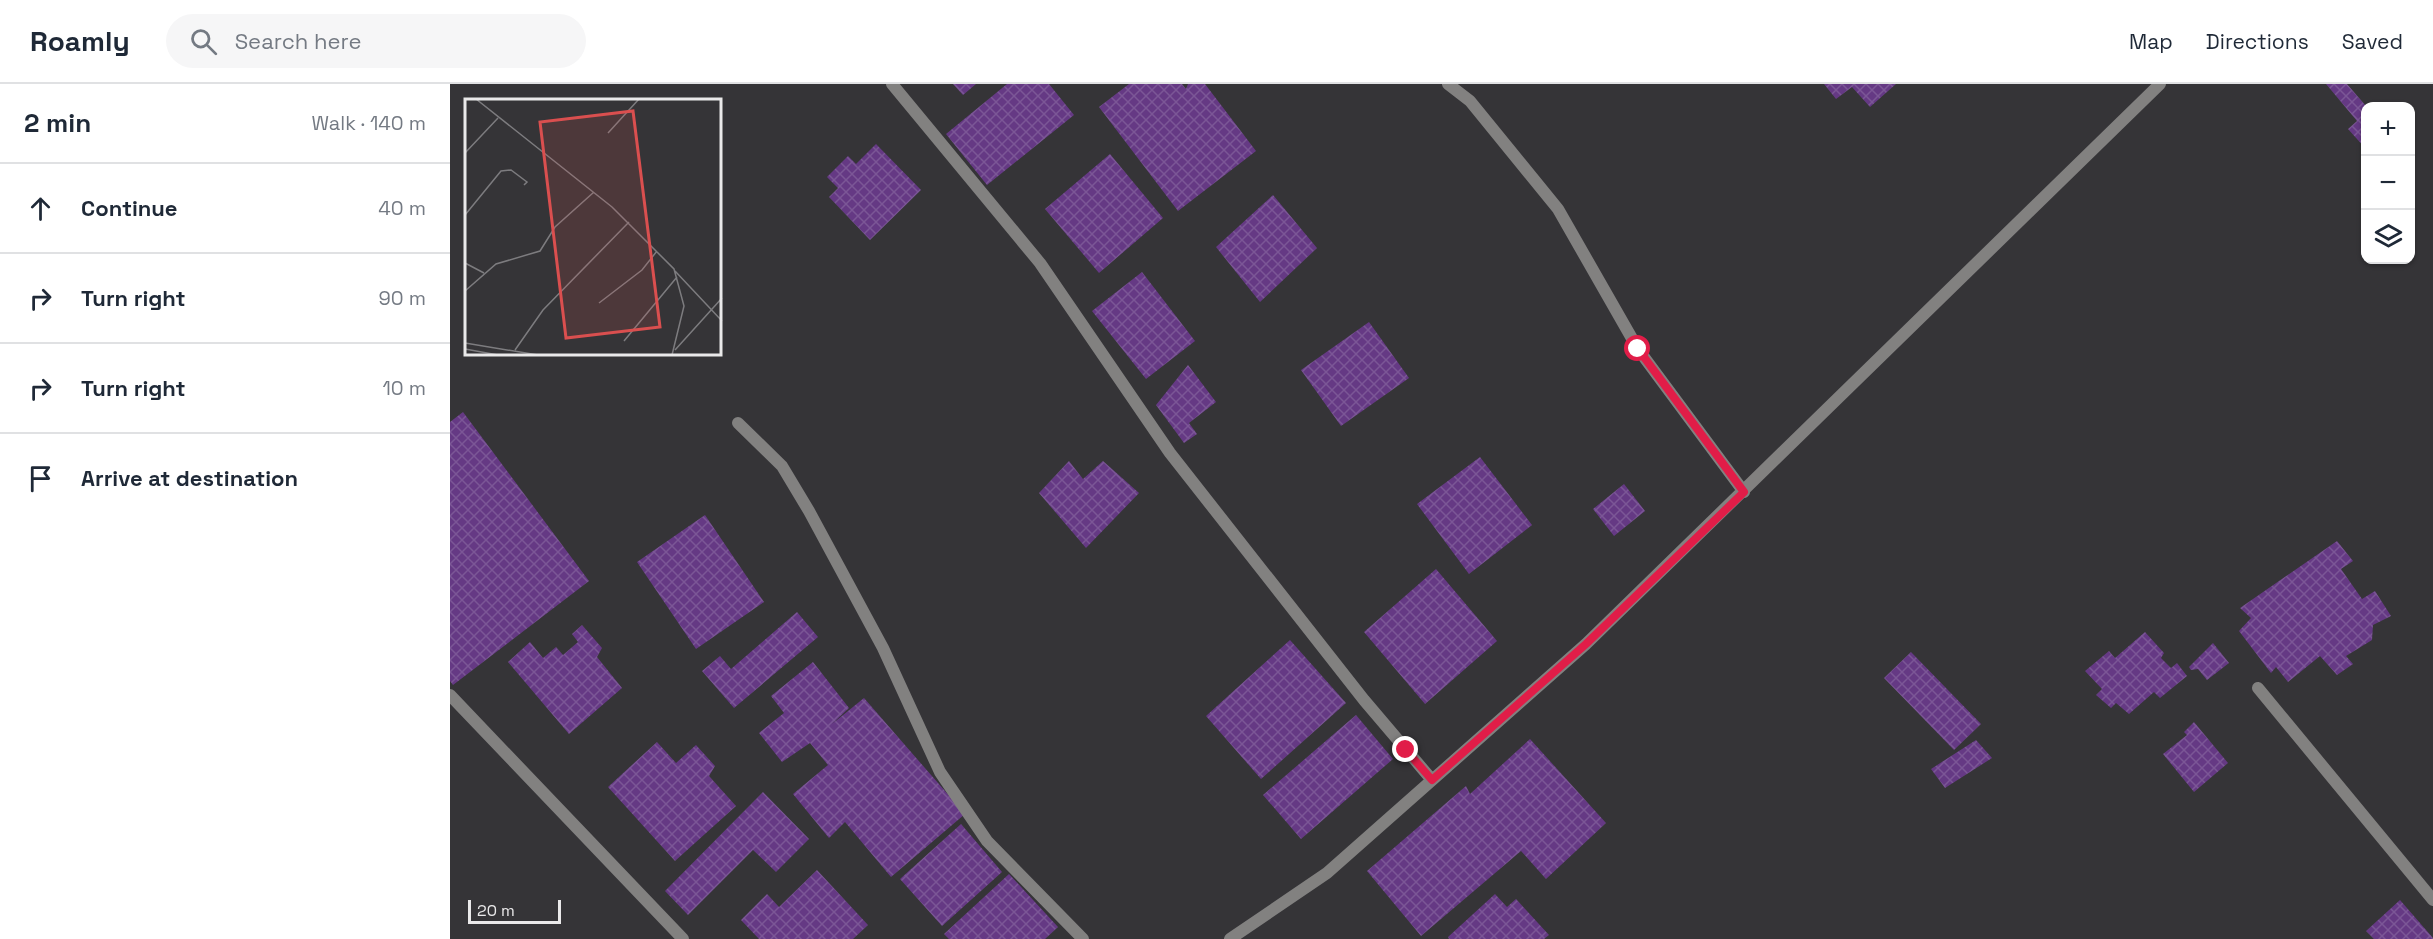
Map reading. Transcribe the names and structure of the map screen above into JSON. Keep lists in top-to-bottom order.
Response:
{
  "scale_bar": "20 m",
  "page": {
    "header": "Roamly",
    "search": "Search here",
    "nav": ["Map", "Directions", "Saved"],
    "heading": ["2 min", "Walk · 140 m"],
    "map_buttons": ["+", "−"],
    "list": [
      ["Continue", "40 m"],
      ["Turn right", "90 m"],
      ["Turn right", "10 m"],
      "Arrive at destination"
    ],
    "scale": "20 m"
  }
}
